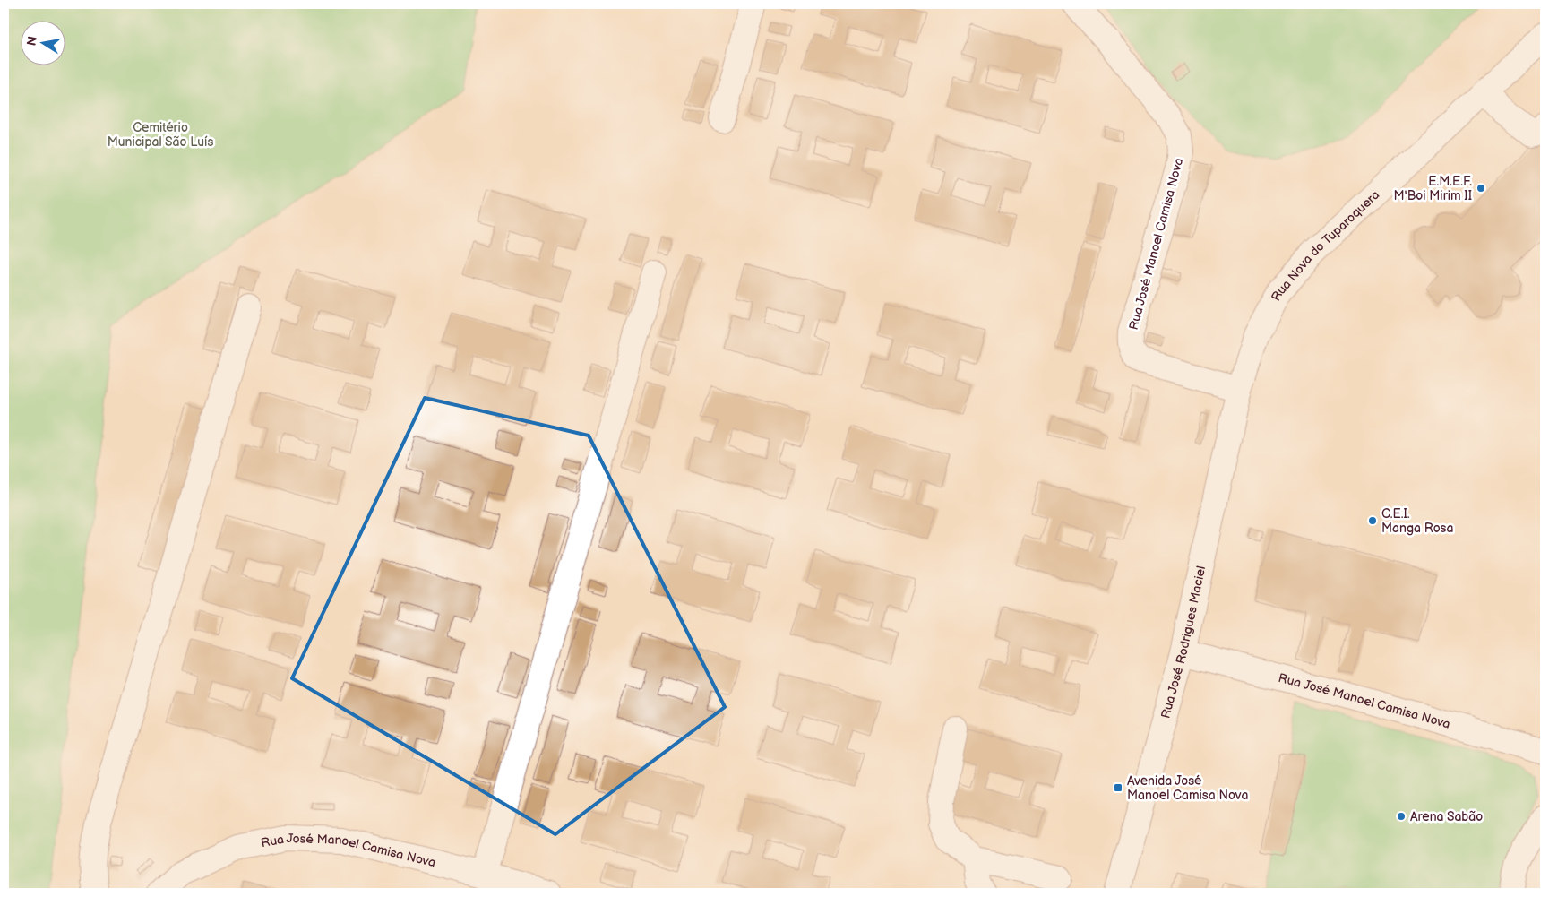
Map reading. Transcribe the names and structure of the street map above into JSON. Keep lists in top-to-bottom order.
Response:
{
  "streets": {
    "street": ["Rua José Manoel Camisa Nova", "Rua Nova do Tuparoquera", "Rua José Rodrigues Maciel"]
  },
  "crossings": [
    ["Rua José Manoel Camisa Nova", "Rua Nova do Tuparoquera"],
    ["Rua José Manoel Camisa Nova", "Rua José Rodrigues Maciel"],
    ["Rua Nova do Tuparoquera", "Rua José Rodrigues Maciel"]
  ],
  "parks": ["Cemitério Municipal São Luís"],
  "places": {
    "other": ["E.M.E.F. M'Boi Mirim II", "C.E.I. Manga Rosa", "Arena Sabão"],
    "transit": ["Avenida José Manoel Camisa Nova"]
  },
  "north": "left"
}
